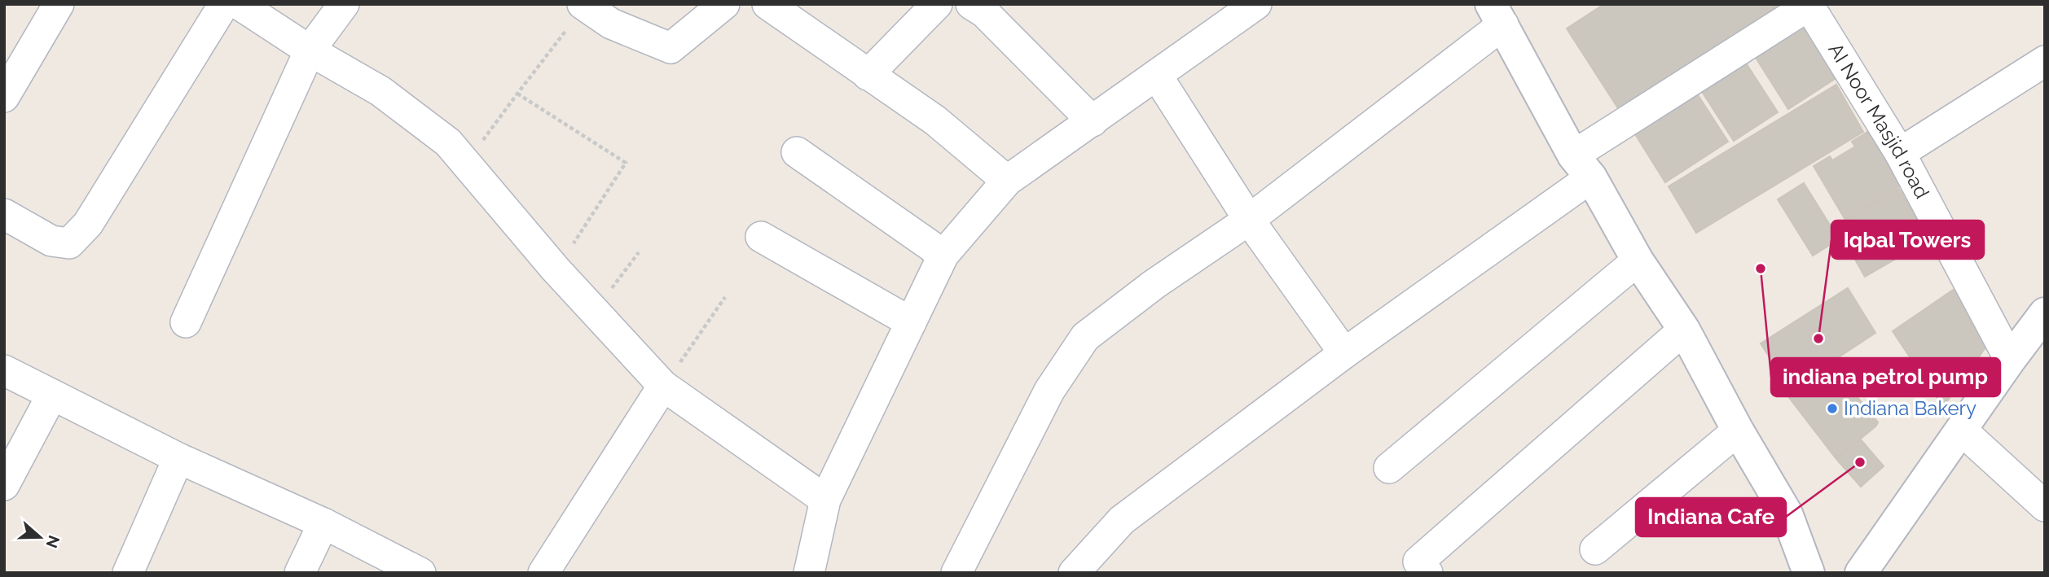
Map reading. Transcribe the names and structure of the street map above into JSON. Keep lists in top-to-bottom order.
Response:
{
  "streets": {
    "street": ["AI Noor Masjid road"]
  },
  "places": [
    "indiana petrol pump",
    "Iqbal Towers",
    "Indiana Bakery",
    "Indiana Cafe"
  ],
  "north": "right"
}
